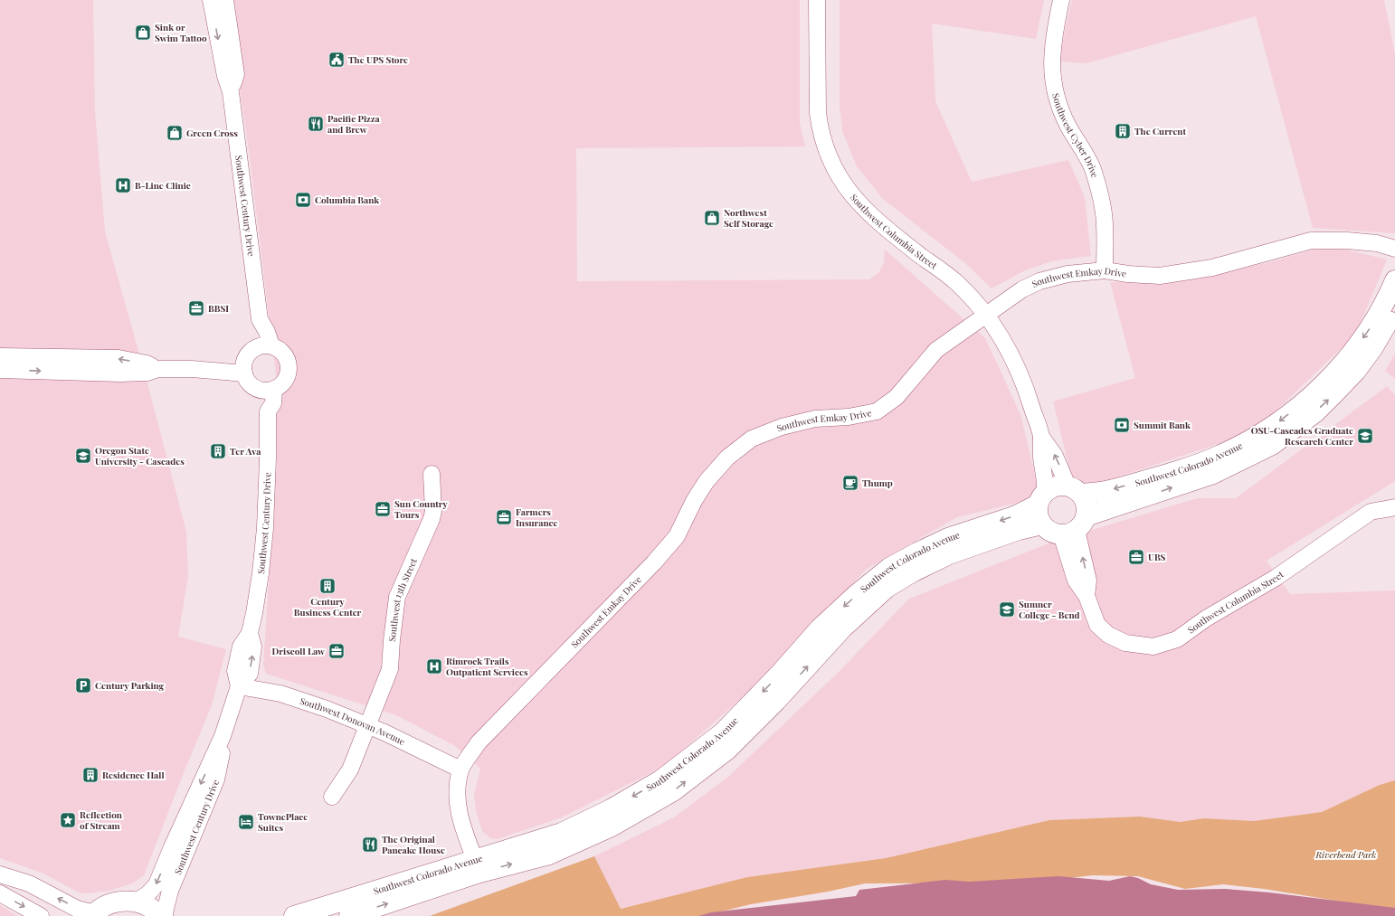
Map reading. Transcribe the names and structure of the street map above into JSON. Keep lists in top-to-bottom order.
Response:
{
  "streets": {
    "main road": ["Southwest Colorado Avenue"],
    "street": [
      "Southwest Cyber Drive",
      "Southwest Century Drive",
      "Southwest Columbia Street",
      "Southwest Emkay Drive",
      "Southwest 13th Street",
      "Southwest Donovan Avenue"
    ]
  },
  "crossings": [
    ["Southwest Cyber Drive", "Southwest Emkay Drive"],
    ["Southwest Century Drive", "Southwest Donovan Avenue"],
    ["Southwest Columbia Street", "Southwest Emkay Drive"],
    ["Southwest Columbia Street", "Southwest Colorado Avenue"],
    ["Southwest Emkay Drive", "Southwest Colorado Avenue"],
    ["Southwest Emkay Drive", "Southwest Donovan Avenue"],
    ["Southwest 13th Street", "Southwest Donovan Avenue"]
  ],
  "parks": ["Riverbend Park"],
  "places": {
    "shop": ["Sink or Swim Tattoo", "Green Cross", "Northwest Self Storage"],
    "public building": ["The UPS Store"],
    "restaurant": ["Pacific Pizza and Brew", "The Original Pancake House"],
    "building": [
      "The Current",
      "Ter Ava",
      "Century Business Center",
      "Residence Hall"
    ],
    "hospital": ["B-Line Clinic", "Rimrock Trails Outpatient Services"],
    "bank": ["Columbia Bank", "Summit Bank"],
    "office": [
      "BBSI",
      "Sun Country Tours",
      "Farmers Insurance",
      "UBS",
      "Driscoll Law"
    ],
    "school or university": ["OSU-Cascades Graduate Research Center", "Oregon State University - Cascades", "Sumner College - Bend"],
    "cafe": ["Thump"],
    "parking": ["Century Parking"],
    "place": ["Reflection of Stream"],
    "hotel": ["TownePlace Suites"]
  }
}
